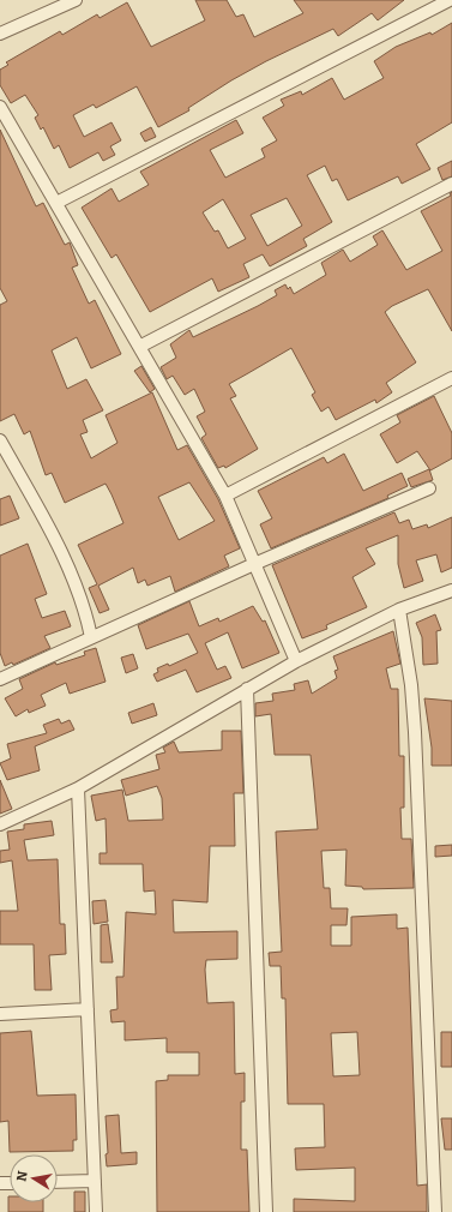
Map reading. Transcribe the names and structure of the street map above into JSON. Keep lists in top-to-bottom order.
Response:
{
  "north": "left"
}
